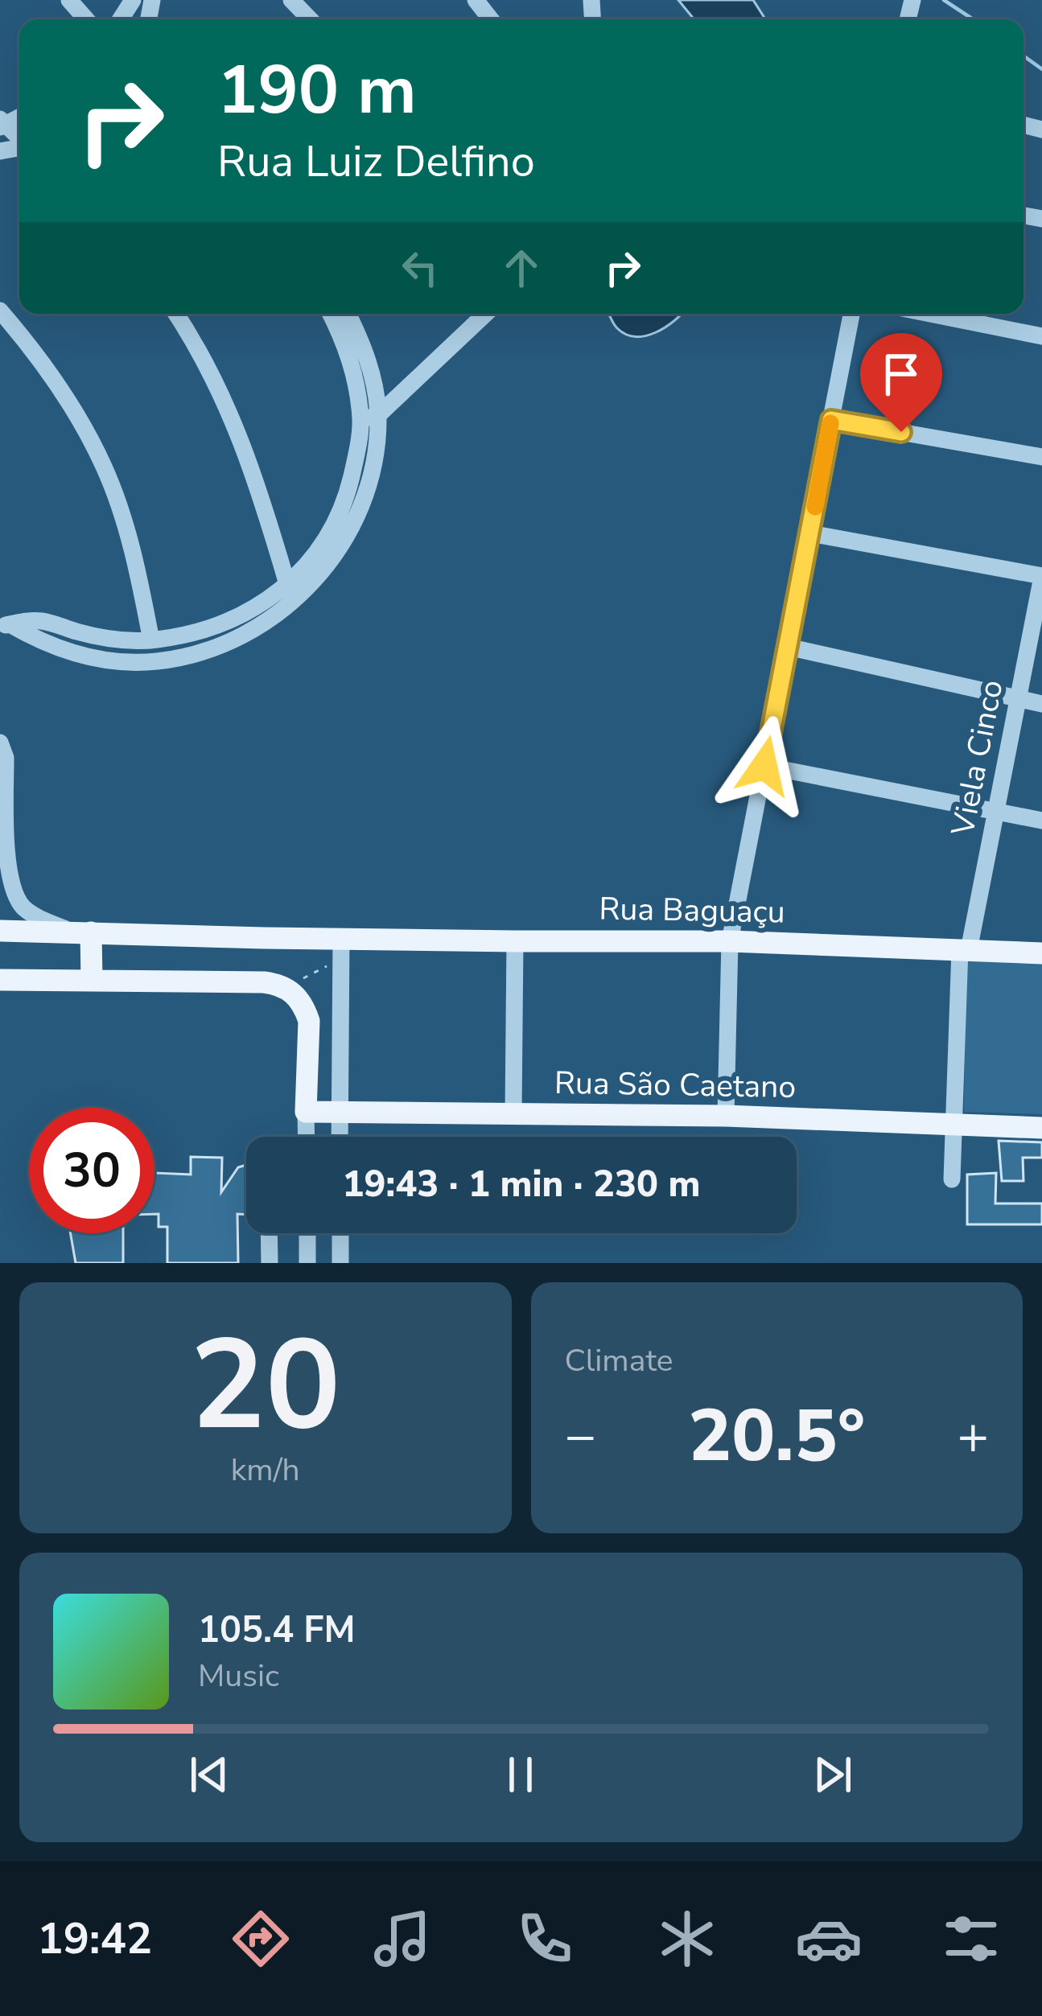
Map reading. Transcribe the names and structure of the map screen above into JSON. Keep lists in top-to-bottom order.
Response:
{
  "streets": {
    "main road": ["Rua Baguaçu", "Rua São Caetano"],
    "street": ["Viela Cinco"]
  },
  "crossings": [
    ["Viela Cinco", "Rua Baguaçu"],
    ["Viela Cinco", "Rua São Caetano"]
  ],
  "page": {
    "turn": ["190 m", "Rua Luiz Delfino"],
    "limit": "30",
    "trip": "19:43 · 1 min · 230 m",
    "tile": [
      ["20", "km/h"],
      "Climate"
    ],
    "heat": ["−", "20.5°", "+"],
    "song": ["105.4 FM", "Music"],
    "tabs": "19:42"
  }
}
